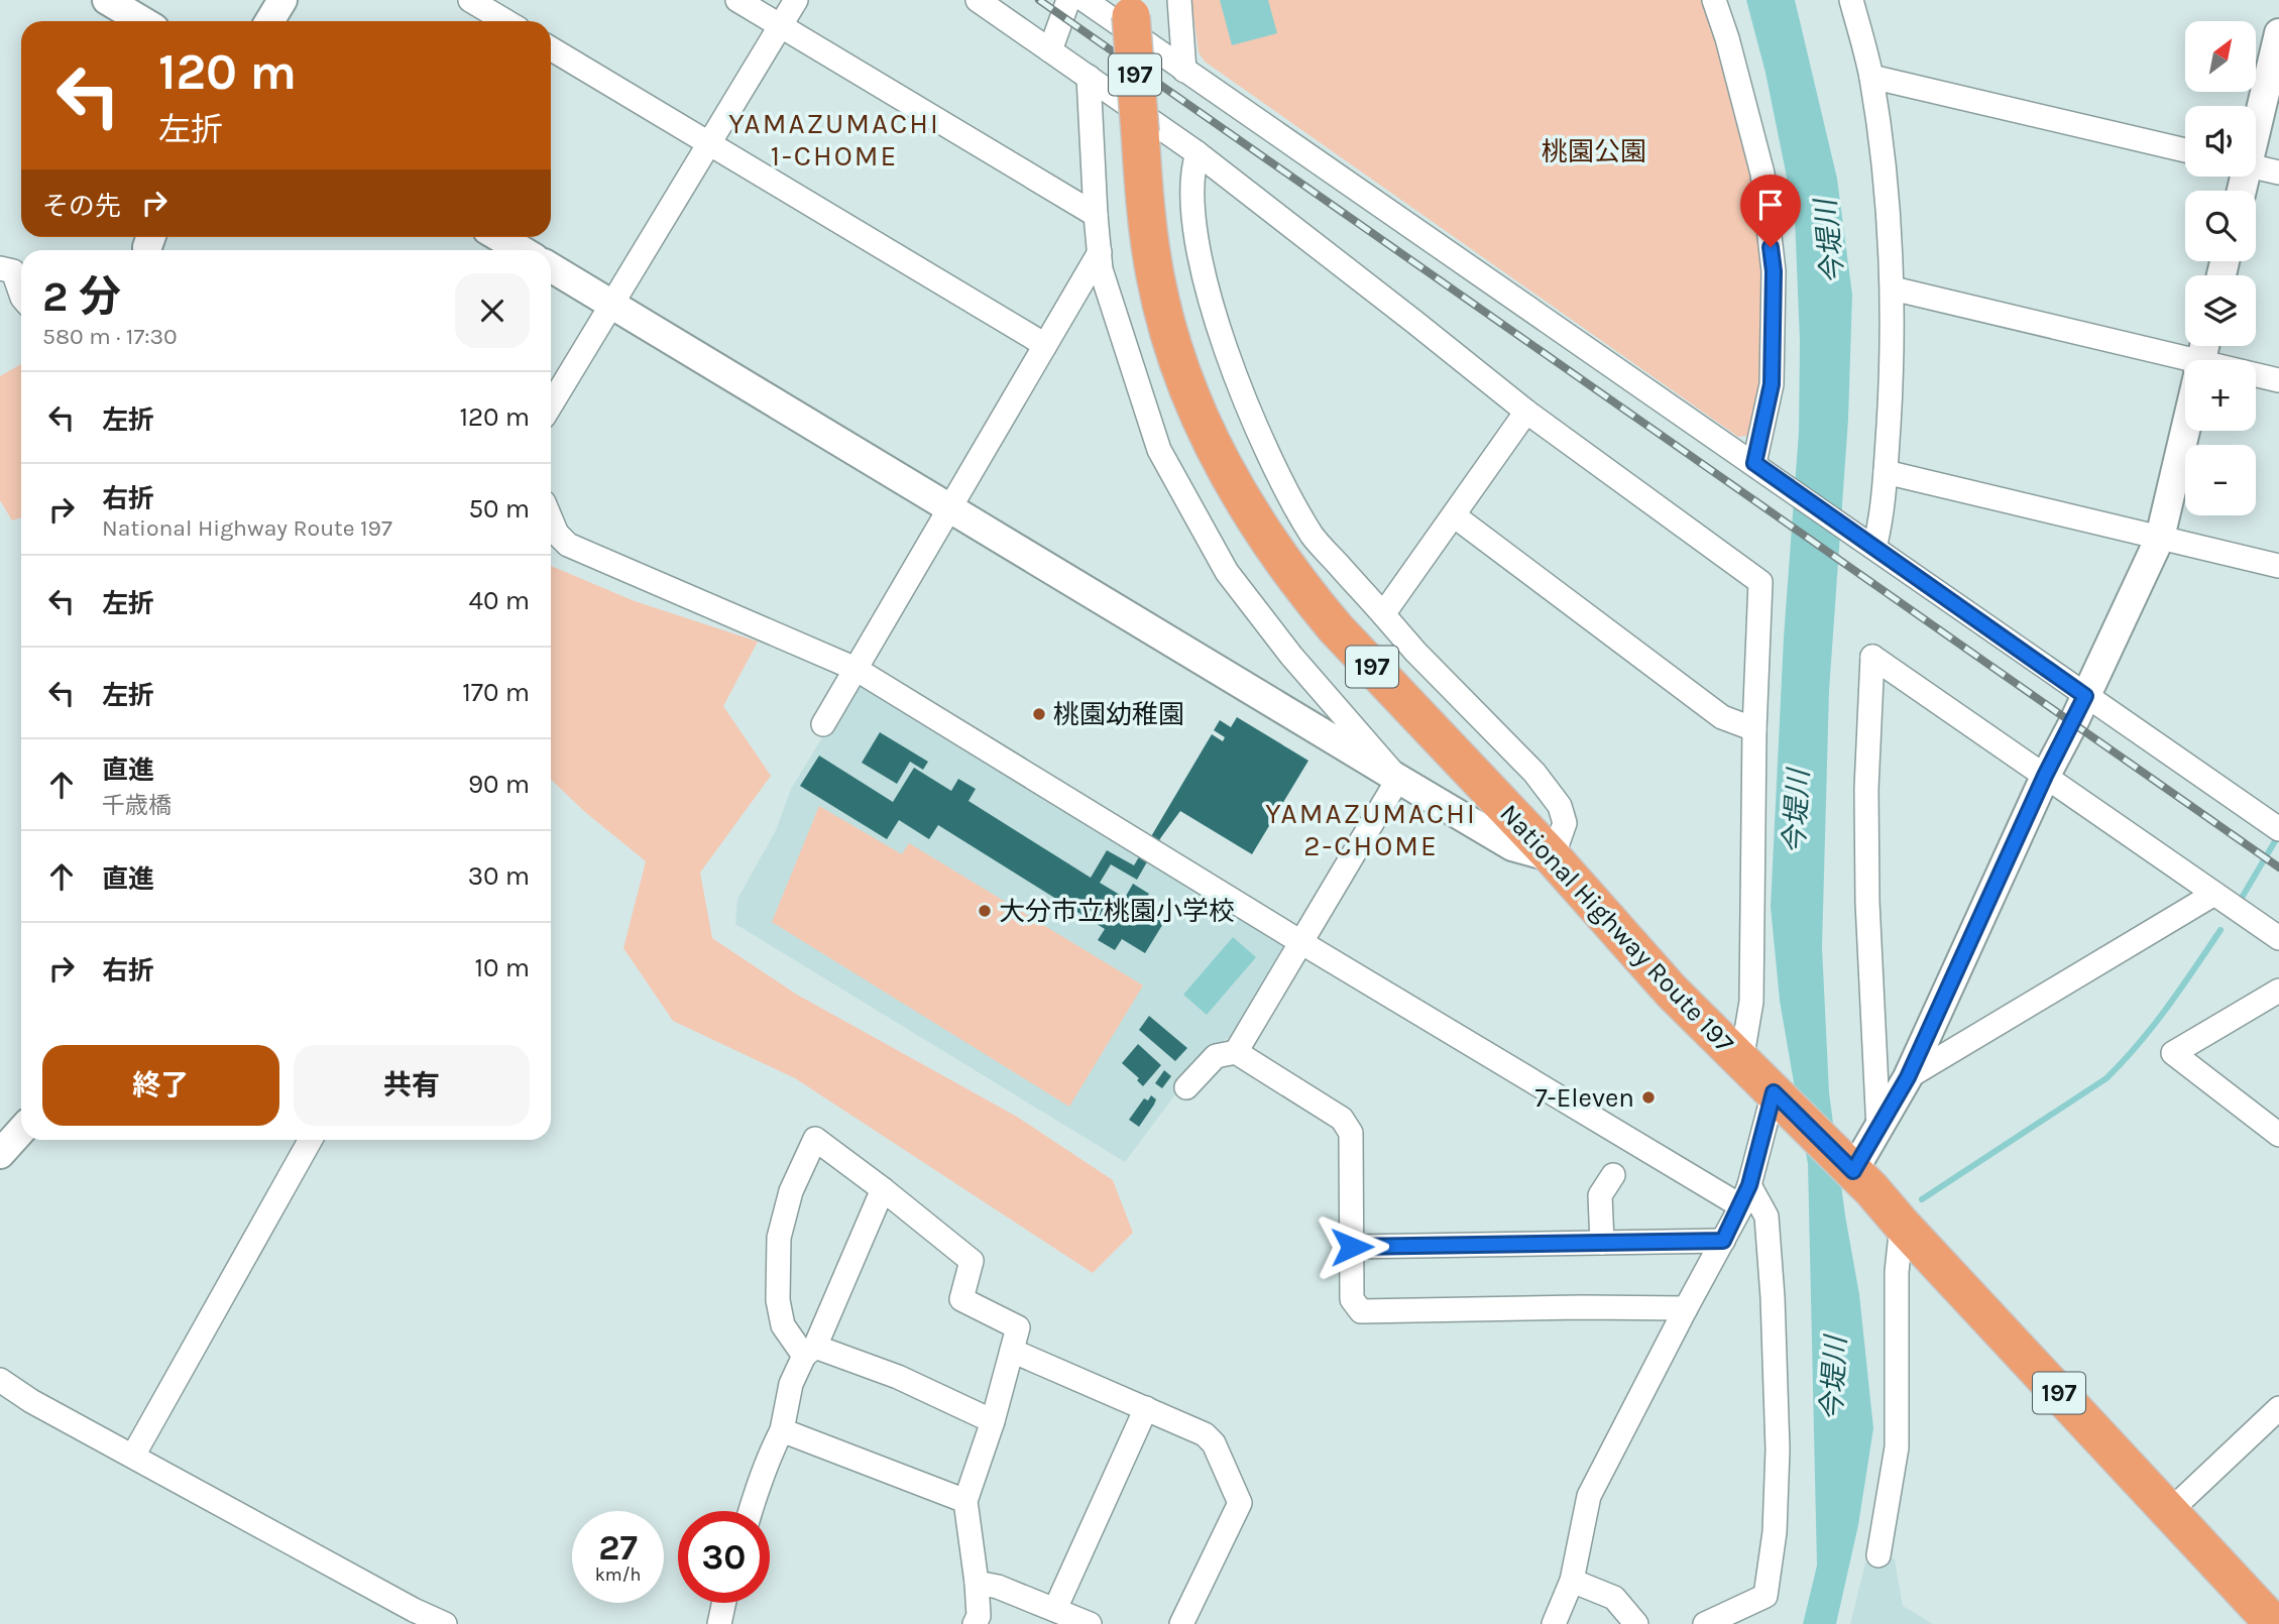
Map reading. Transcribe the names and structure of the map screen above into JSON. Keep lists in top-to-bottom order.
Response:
{
  "streets": {
    "highway": ["197", "National Highway Route 197"]
  },
  "districts": ["YAMAZUMACHI 1-CHOME", "YAMAZUMACHI 2-CHOME"],
  "water": ["今堤川"],
  "parks": ["桃園公園"],
  "places": ["桃園幼稚園", "大分市立桃園小学校", "7-Eleven"],
  "north": "top right",
  "page": {
    "map_buttons": ["+", "−"],
    "turn": ["120 m", "左折"],
    "then": "その先",
    "heading": ["2 分", "580 m · 17:30"],
    "list": [
      {
        "name": "左折",
        "value": "120 m"
      },
      {
        "name": "右折",
        "note": "National Highway Route 197",
        "value": "50 m"
      },
      {
        "name": "左折",
        "value": "40 m"
      },
      {
        "name": "左折",
        "value": "170 m"
      },
      {
        "name": "直進",
        "note": "千歳橋",
        "value": "90 m"
      },
      {
        "name": "直進",
        "value": "30 m"
      },
      {
        "name": "右折",
        "value": "10 m"
      }
    ],
    "buttons": ["終了", "共有"],
    "speed": "27 km/h",
    "limit": "30"
  }
}
